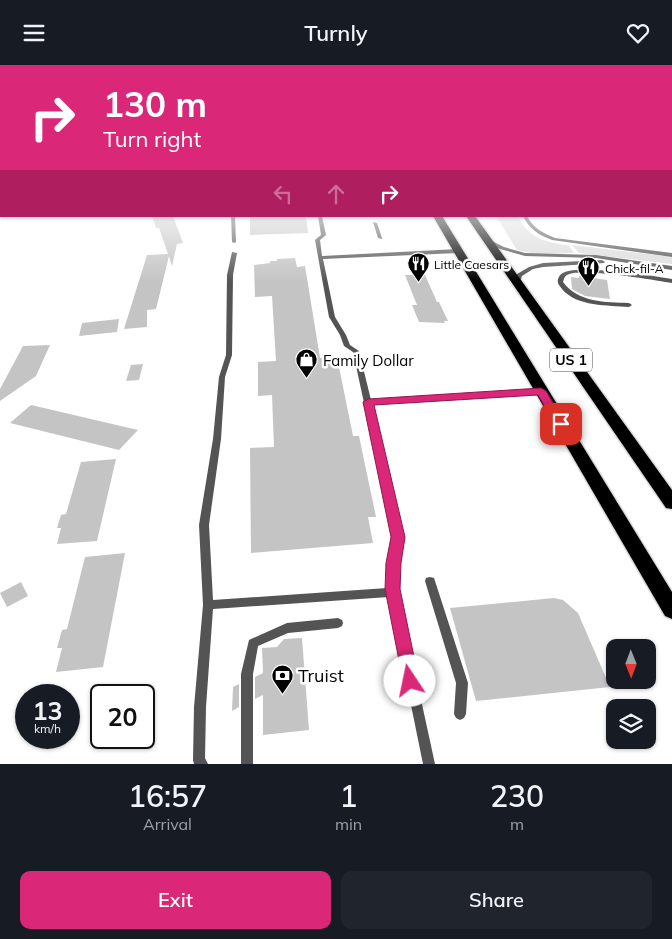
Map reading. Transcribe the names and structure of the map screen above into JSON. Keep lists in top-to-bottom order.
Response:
{
  "streets": {
    "highway": ["US 1"]
  },
  "places": {
    "restaurant": ["Little Caesars", "Chick-fil-A"],
    "shop": ["Family Dollar"],
    "bank": ["Truist"]
  },
  "north": "bottom",
  "page": {
    "header": "Turnly",
    "turn": ["130 m", "Turn right"],
    "speed": "13 km/h",
    "limit": "20",
    "eta": [
      "16:57",
      "Arrival",
      "1",
      "min",
      "230",
      "m"
    ],
    "buttons": ["Exit", "Share"]
  }
}
